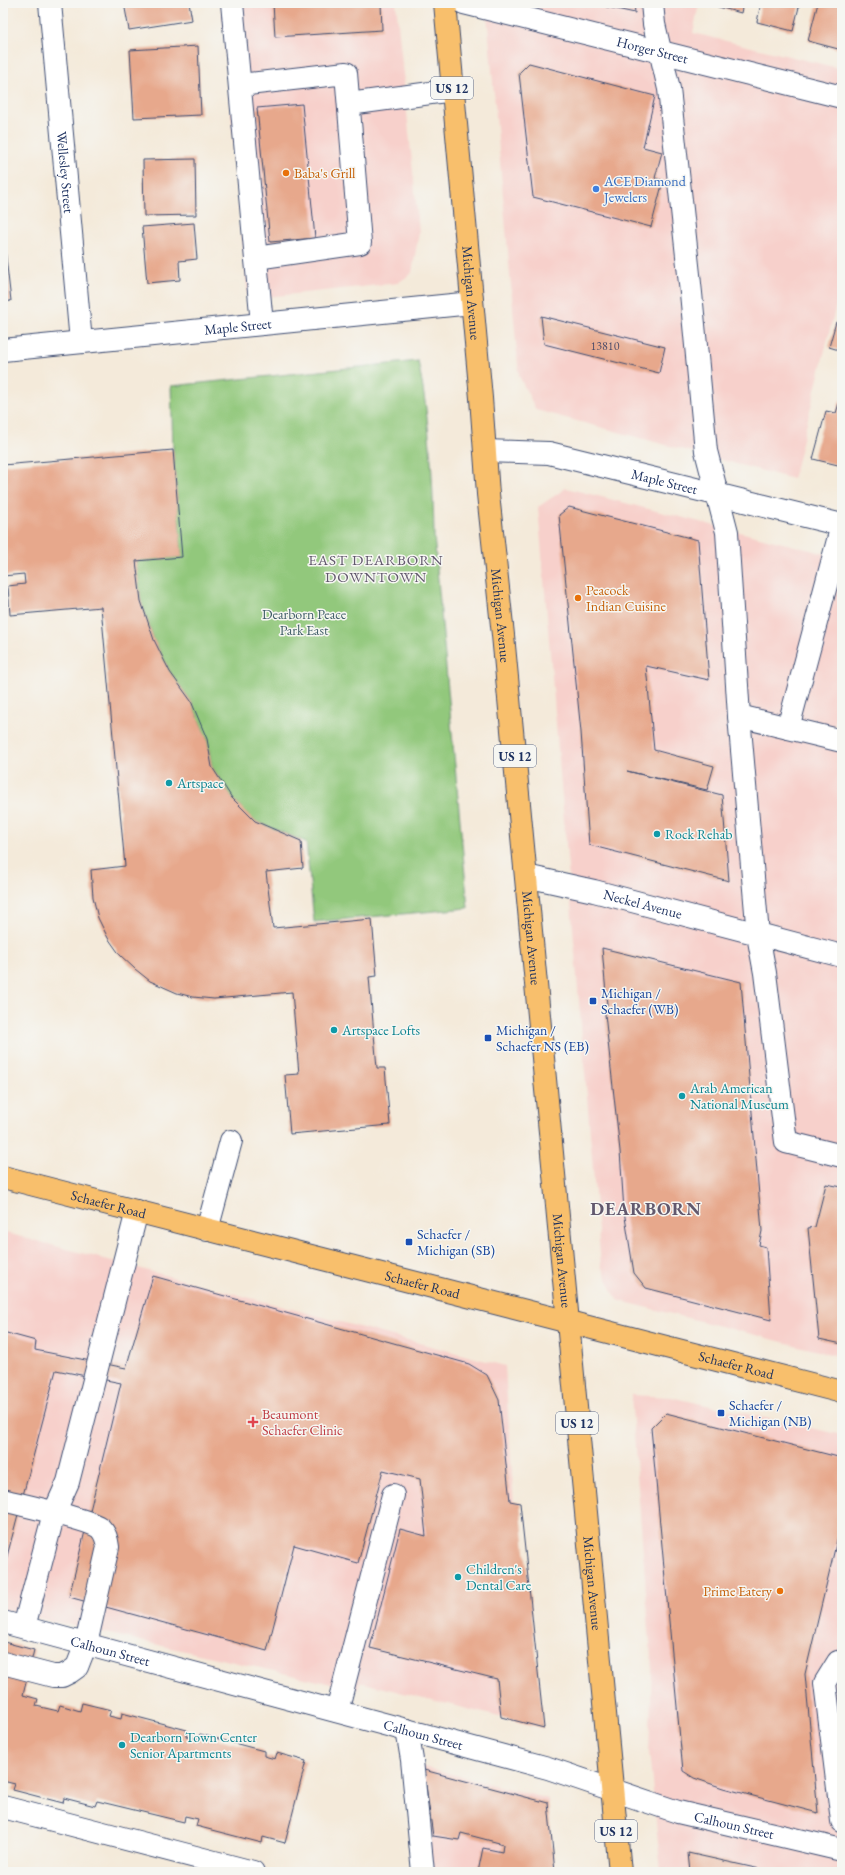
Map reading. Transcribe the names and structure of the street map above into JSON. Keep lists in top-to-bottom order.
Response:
{
  "streets": {
    "main road": ["US 12", "Michigan Avenue", "Schaefer Road"],
    "street": [
      "Horger Street",
      "Wellesley Street",
      "Maple Street",
      "Neckel Avenue",
      "Calhoun Street"
    ]
  },
  "crossings": [
    ["Wellesley Street", "Maple Street"],
    ["Michigan Avenue", "Maple Street"],
    ["Michigan Avenue", "Neckel Avenue"],
    ["Michigan Avenue", "Schaefer Road"],
    ["Michigan Avenue", "Calhoun Street"]
  ],
  "districts": ["EAST DEARBORN DOWNTOWN", "DEARBORN"],
  "parks": ["Dearborn Peace Park East"],
  "places": {
    "other": [
      "Baba's Grill",
      "ACE Diamond Jewelers",
      "Peacock Indian Cuisine",
      "Artspace",
      "Rock Rehab",
      "Artspace Lofts",
      "Arab American National Museum",
      "Children's Dental Care",
      "Prime Eatery",
      "Dearborn Town Center Senior Apartments"
    ],
    "transit": [
      "Michigan / Schaefer (WB)",
      "Michigan / Schaefer NS (EB)",
      "Schaefer / Michigan (SB)",
      "Schaefer / Michigan (NB)"
    ],
    "health": ["Beaumont Schaefer Clinic"]
  },
  "house_numbers": ["13810"]
}
